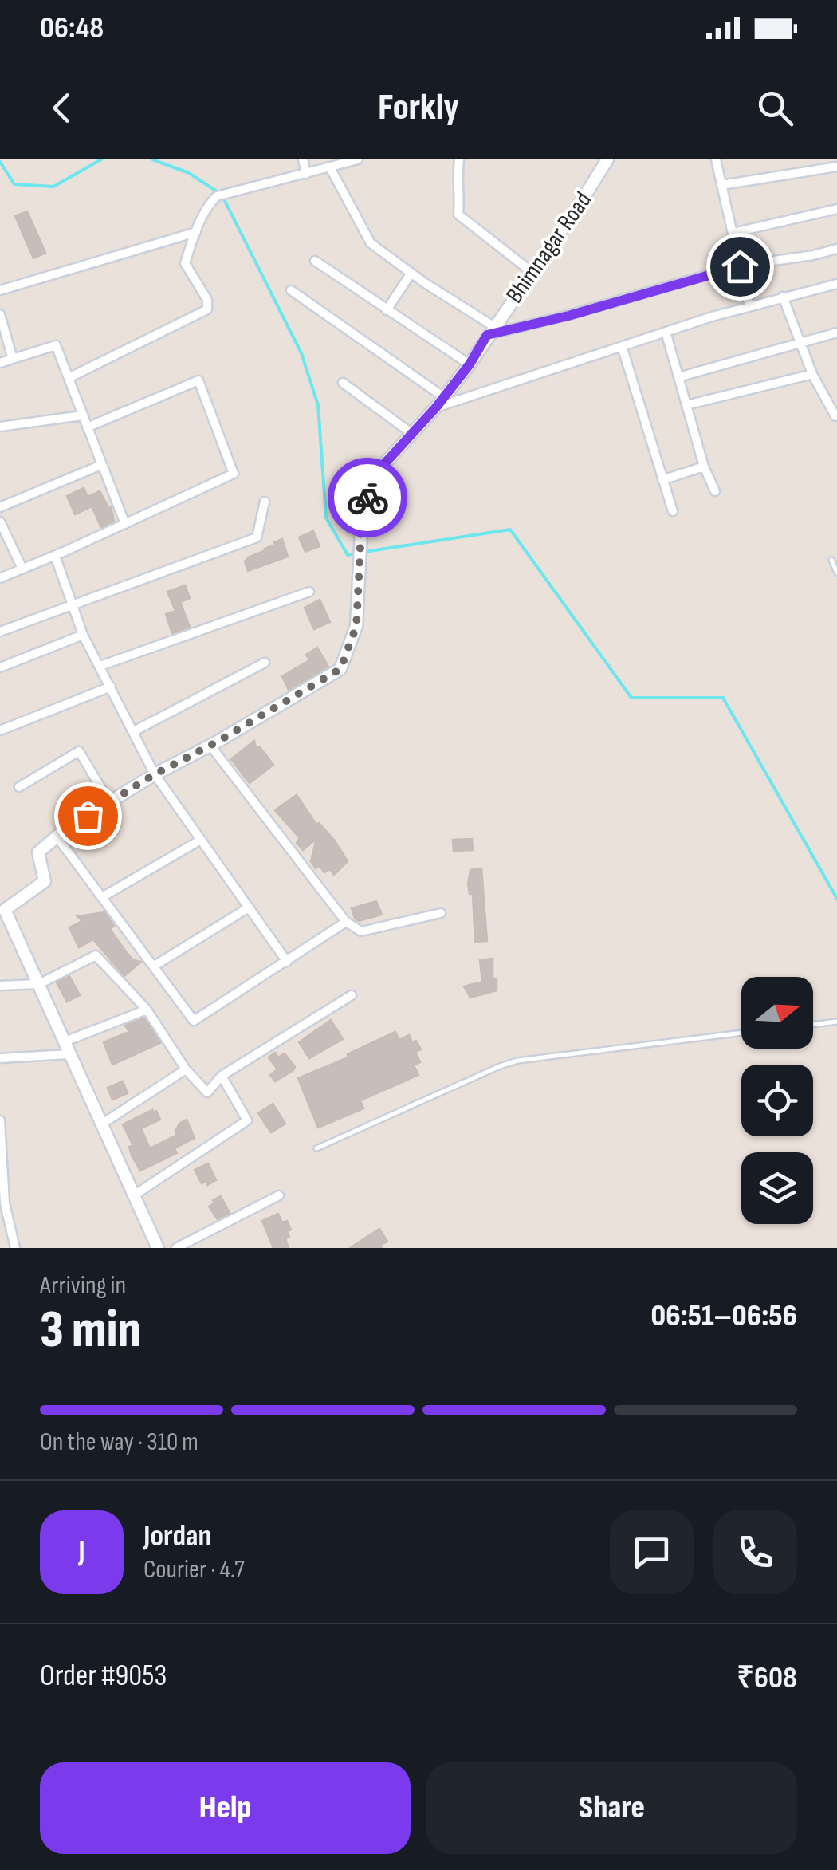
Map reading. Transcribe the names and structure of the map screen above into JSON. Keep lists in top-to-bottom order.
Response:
{
  "streets": {
    "street": ["Bhimnagar Road"]
  },
  "north": "right",
  "page": {
    "status": "06:48",
    "header": "Forkly",
    "heading": ["3 min", "Arriving in", "06:51–06:56"],
    "panel": [
      "Jordan",
      "Courier · 4.7",
      "Order #9053",
      "₹608"
    ],
    "bar": "On the way · 310 m",
    "round": "J",
    "buttons": ["Help", "Share"]
  }
}
